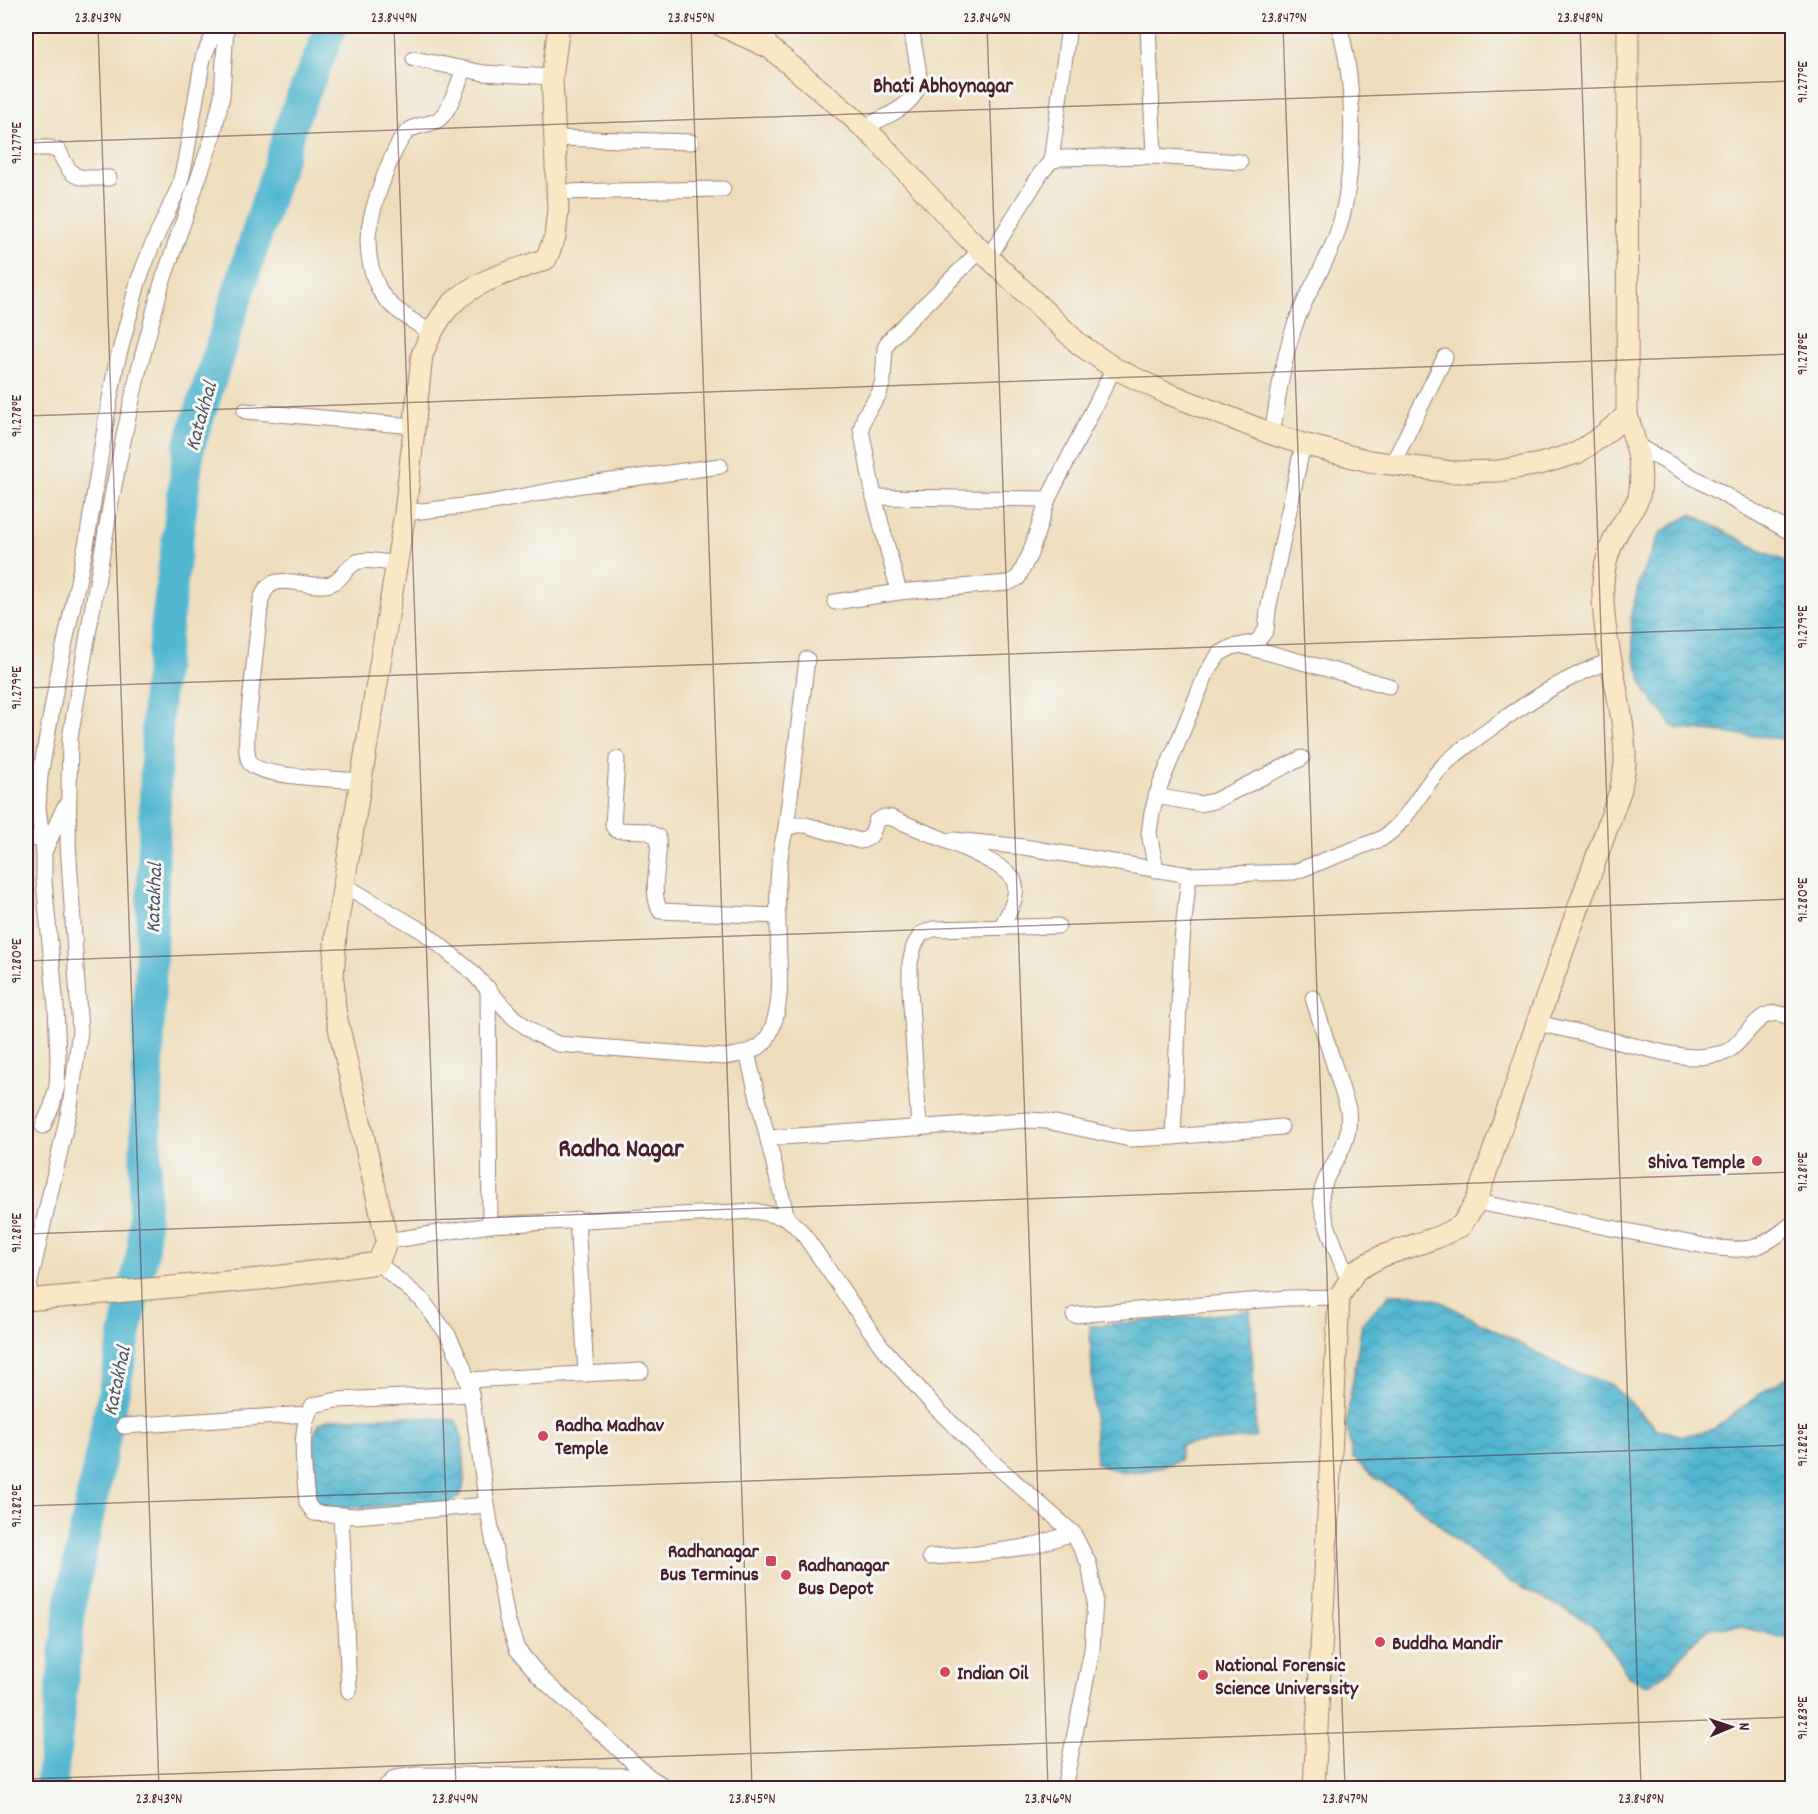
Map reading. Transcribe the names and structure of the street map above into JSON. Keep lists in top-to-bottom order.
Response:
{
  "districts": ["Bhati Abhoynagar", "Radha Nagar"],
  "water": ["Katakhal"],
  "places": {
    "other": [
      "Shiva Temple",
      "Radha Madhav Temple",
      "Radhanagar Bus Depot",
      "Buddha Mandir",
      "Indian Oil",
      "National Forensic Science Universsity"
    ],
    "transit": ["Radhanagar Bus Terminus"]
  },
  "north": "right",
  "coordinates": [
    "23.843°N",
    "23.844°N",
    "23.845°N",
    "23.846°N",
    "23.847°N",
    "23.848°N",
    "91.277°E",
    "91.278°E",
    "91.279°E",
    "91.280°E",
    "91.281°E",
    "91.282°E",
    "91.283°E"
  ]
}
